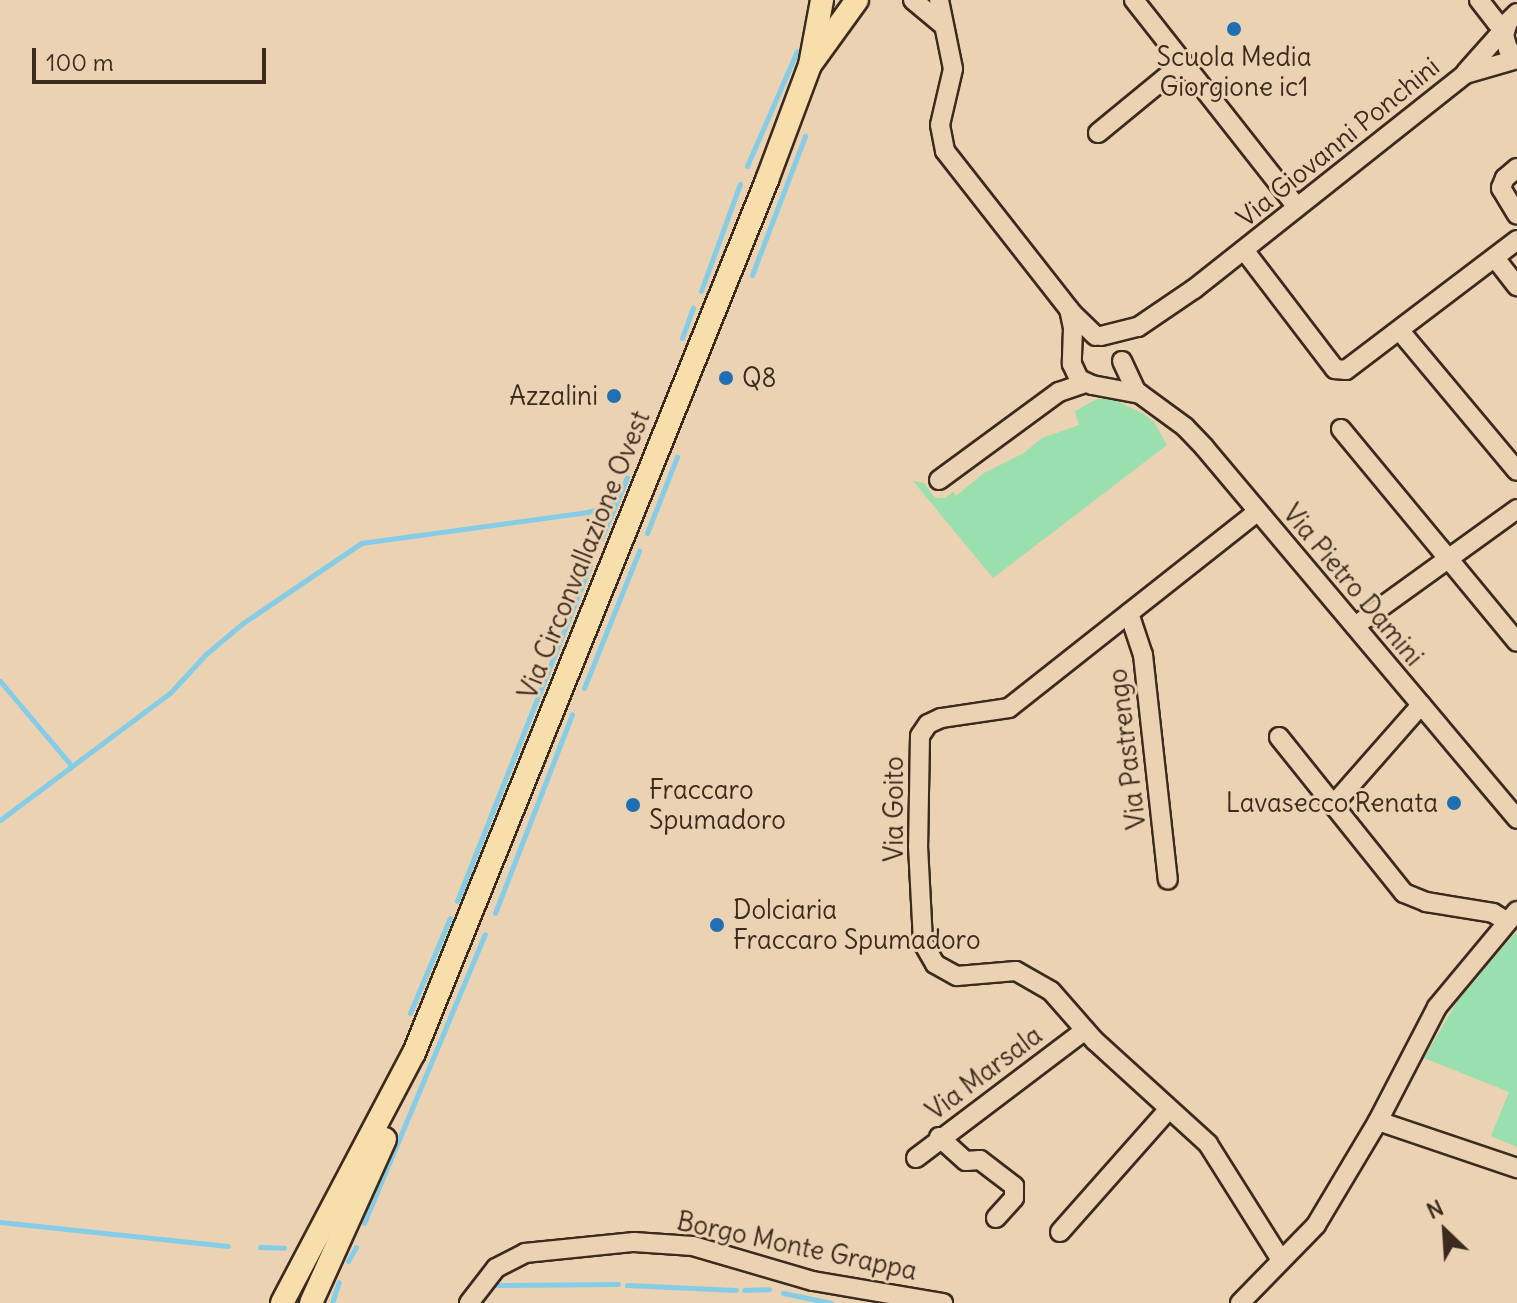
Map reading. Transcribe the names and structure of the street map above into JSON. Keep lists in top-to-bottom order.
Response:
{
  "streets": {
    "main road": ["Via Circonvallazione Ovest"],
    "street": [
      "Via Giovanni Ponchini",
      "Via Pietro Damini",
      "Via Pastrengo",
      "Via Goito",
      "Via Marsala",
      "Borgo Monte Grappa"
    ]
  },
  "crossings": [
    ["Via Pietro Damini", "Via Goito"],
    ["Via Pastrengo", "Via Goito"],
    ["Via Goito", "Via Marsala"]
  ],
  "places": [
    "Scuola Media Giorgione ic1",
    "Q8",
    "Azzalini",
    "Lavasecco Renata",
    "Fraccaro Spumadoro",
    "Dolciaria Fraccaro Spumadoro"
  ],
  "scale_bar": "100 m",
  "north": "top left"
}
